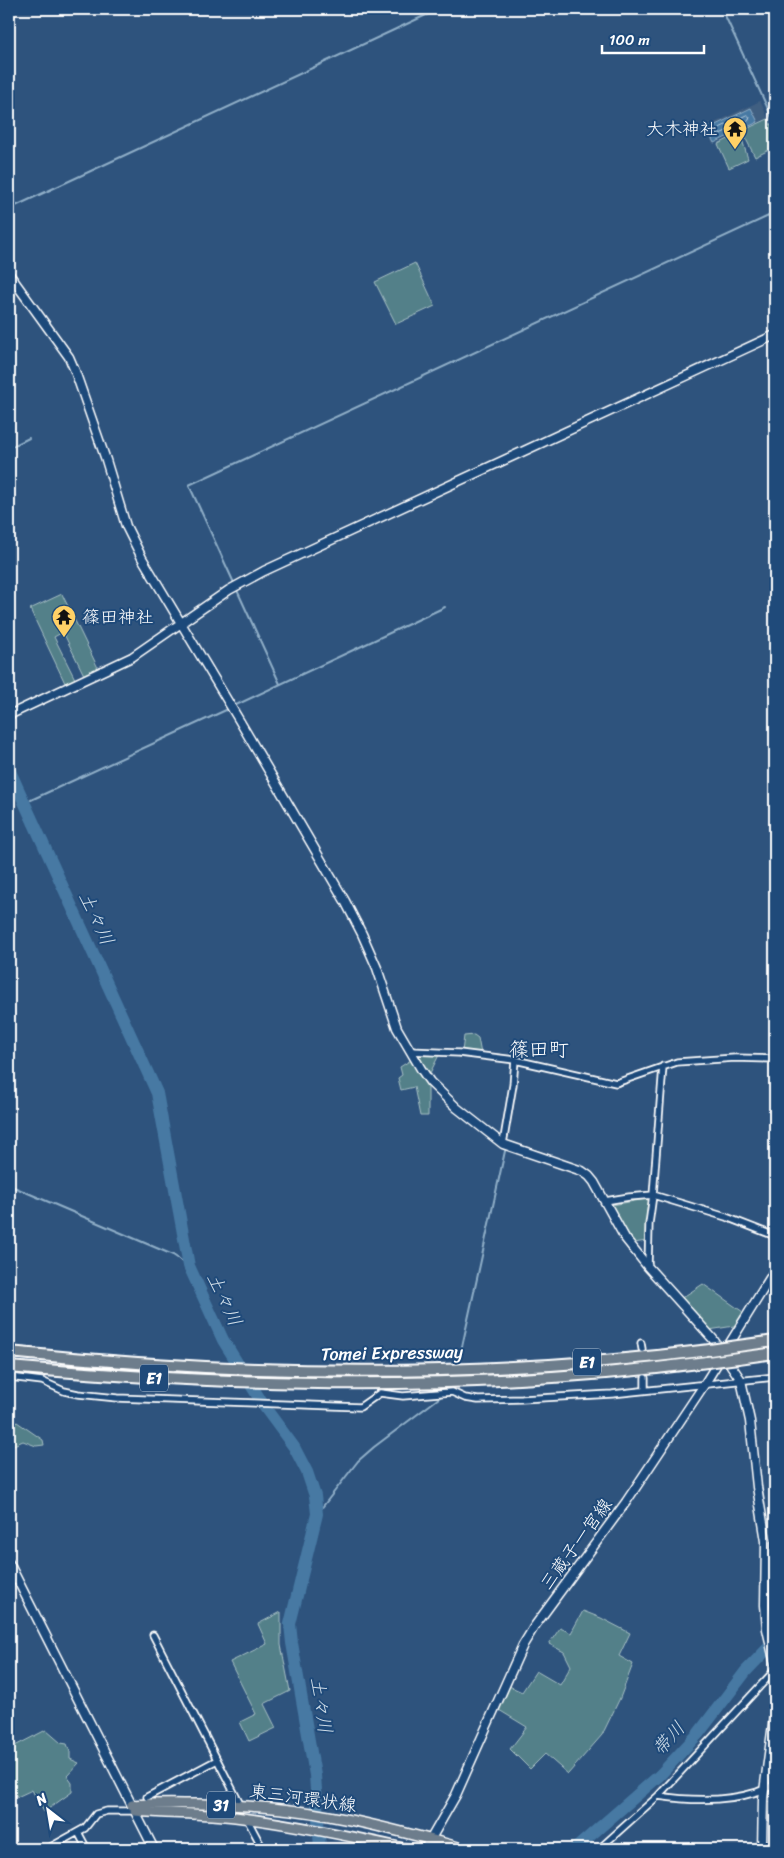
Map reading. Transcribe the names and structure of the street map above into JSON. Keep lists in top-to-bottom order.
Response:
{
  "streets": {
    "highway": ["Tomei Expressway", "E1"],
    "main road": ["東三河環状線", "31"],
    "street": ["三蔵子一宮線"]
  },
  "crossings": [
    ["三蔵子一宮線", "東三河環状線"]
  ],
  "districts": ["篠田町"],
  "water": ["土々川", "帯川"],
  "places": {
    "temple": ["大木神社", "篠田神社"]
  },
  "scale_bar": "100 m",
  "north": "top left"
}
